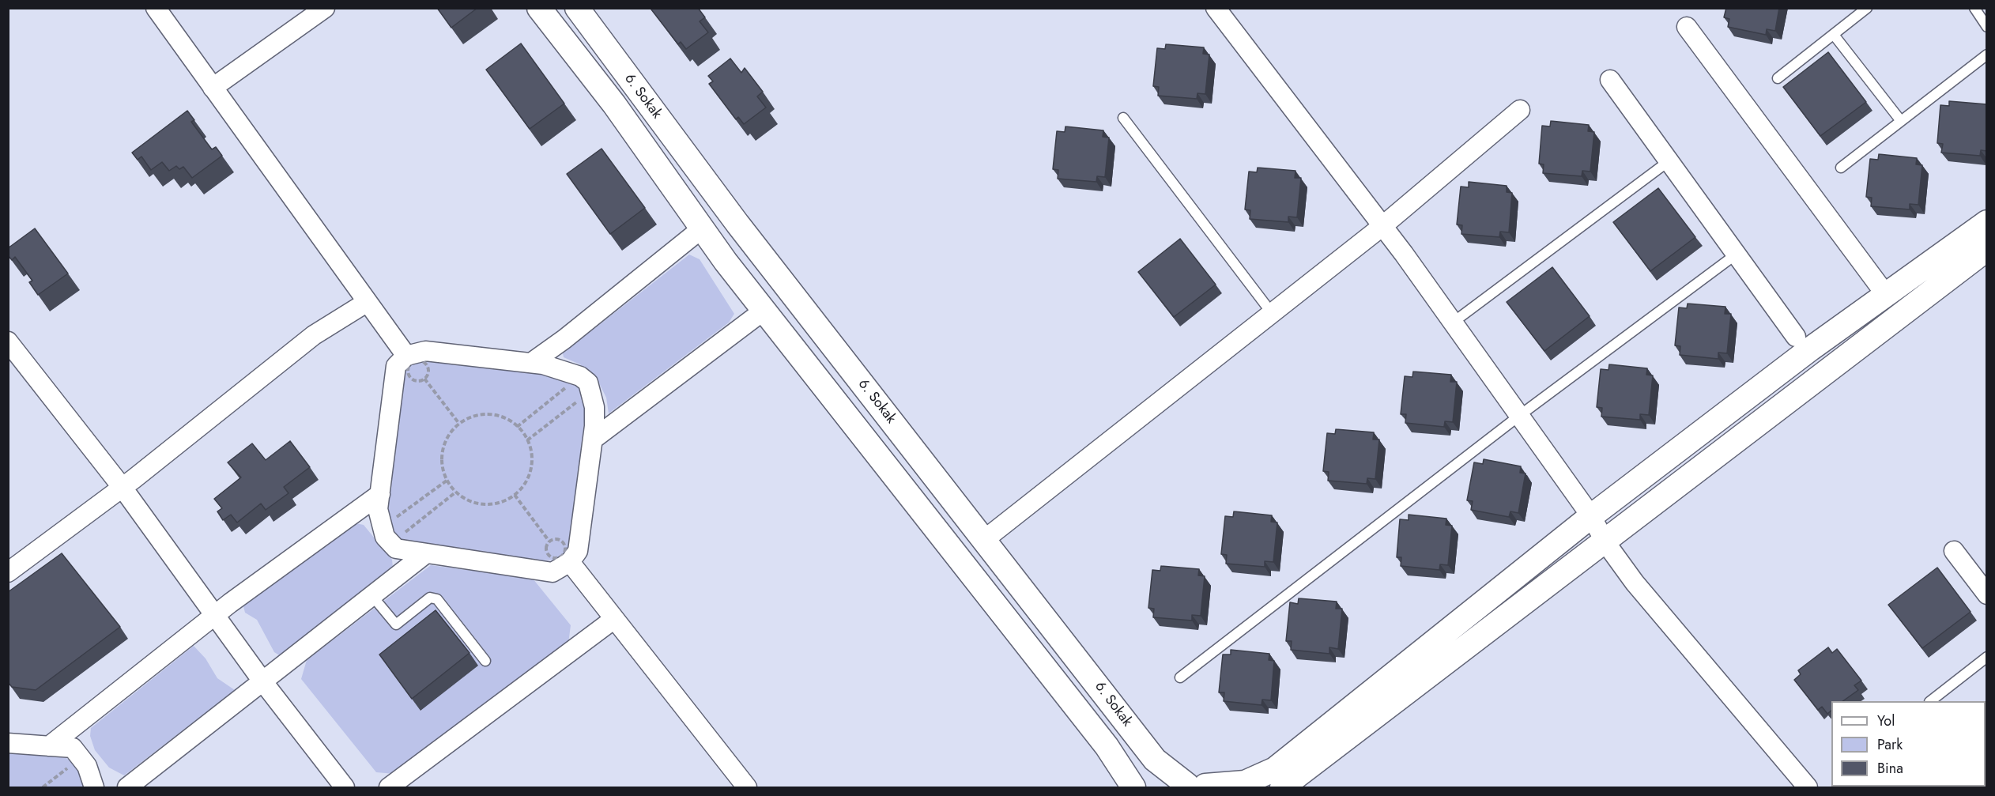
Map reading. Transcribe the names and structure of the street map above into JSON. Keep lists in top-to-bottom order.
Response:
{
  "streets": {
    "street": ["6. Sokak"]
  },
  "legend": ["Yol", "Park", "Bina"]
}
